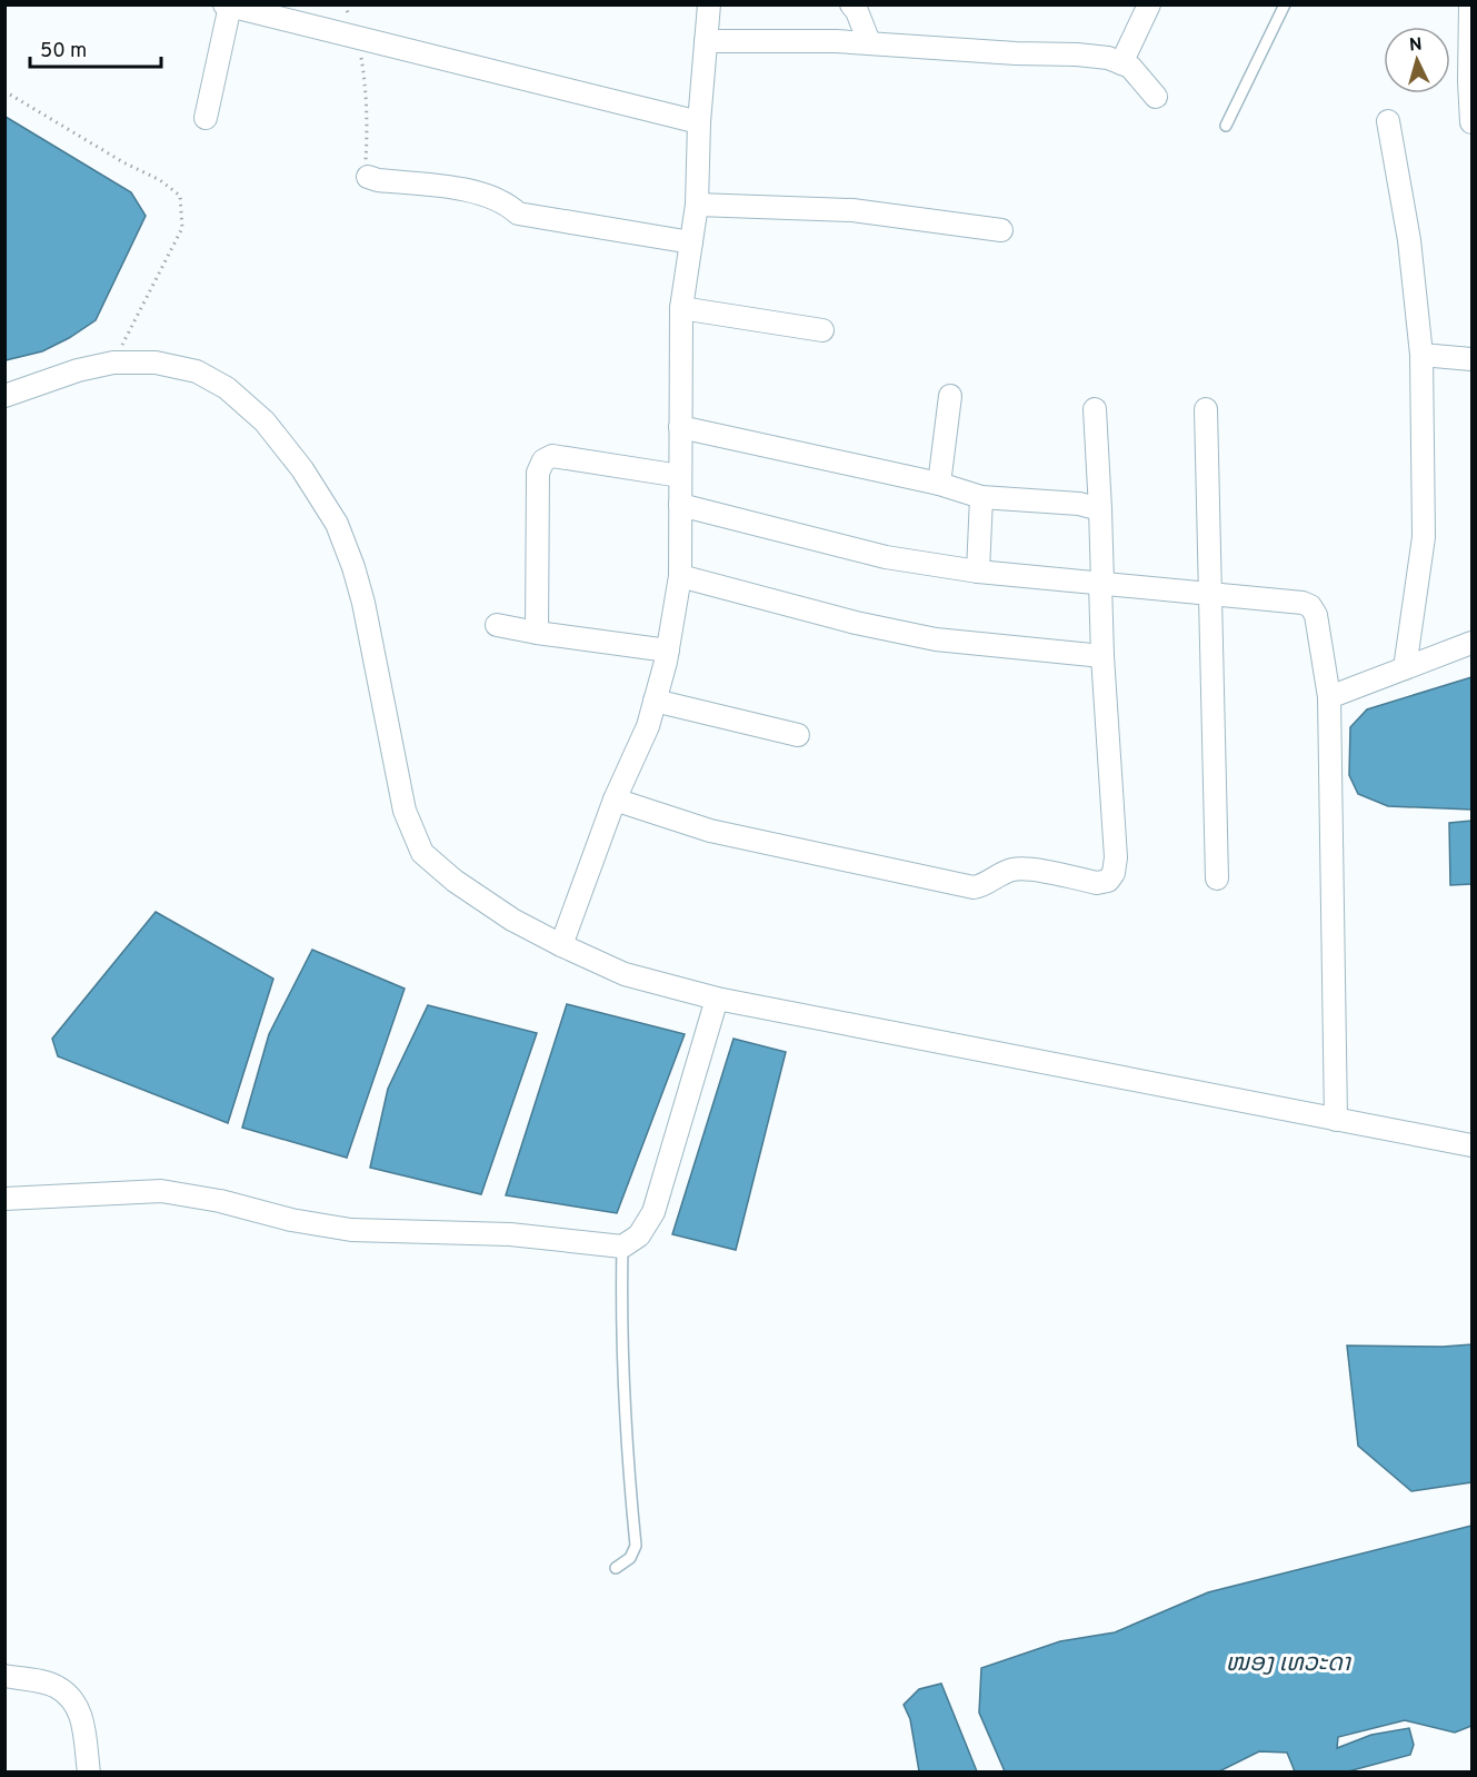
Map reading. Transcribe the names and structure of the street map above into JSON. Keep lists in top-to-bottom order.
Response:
{
  "water": ["ໜອງ ເທວະດາ"],
  "scale_bar": "50 m",
  "north": "top"
}
